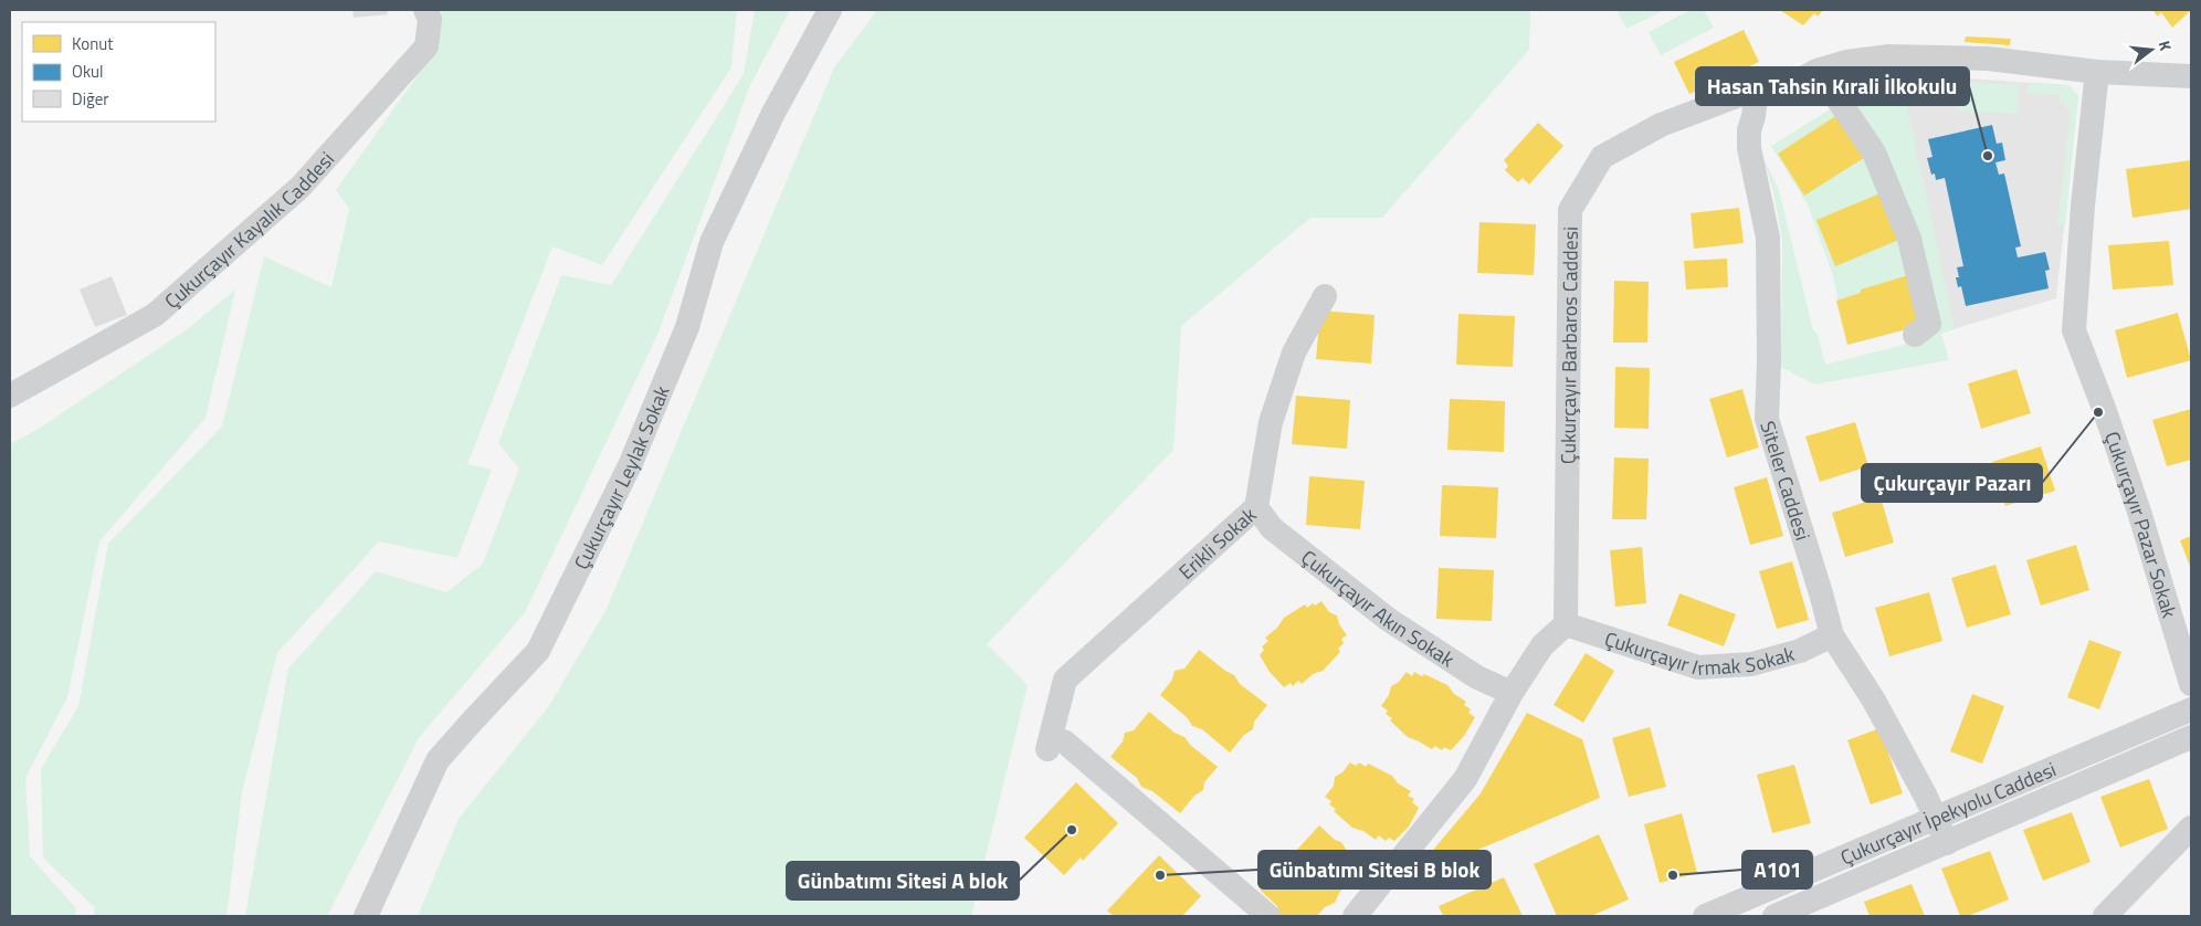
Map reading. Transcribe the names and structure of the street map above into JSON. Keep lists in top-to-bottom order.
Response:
{
  "streets": {
    "street": [
      "Çukurçayır Kayalık Caddesi",
      "Çukurçayır Barbaros Caddesi",
      "Çukurçayır Leylak Sokak",
      "Siteler Caddesi",
      "Çukurçayır Pazar Sokak",
      "Erikli Sokak",
      "Çukurçayır Akın Sokak",
      "Çukurçayır Irmak Sokak",
      "Çukurçayır İpekyolu Caddesi"
    ]
  },
  "crossings": [
    ["Çukurçayır Barbaros Caddesi", "Siteler Caddesi"],
    ["Çukurçayır Barbaros Caddesi", "Çukurçayır Pazar Sokak"],
    ["Çukurçayır Barbaros Caddesi", "Çukurçayır Irmak Sokak"],
    ["Siteler Caddesi", "Çukurçayır Irmak Sokak"],
    ["Siteler Caddesi", "Çukurçayır İpekyolu Caddesi"],
    ["Erikli Sokak", "Çukurçayır Akın Sokak"]
  ],
  "places": [
    "Hasan Tahsin Kırali İlkokulu",
    "Çukurçayır Pazarı",
    "Günbatımı Sitesi A blok",
    "Günbatımı Sitesi B blok",
    "A101"
  ],
  "legend": ["Konut", "Okul", "Diğer"],
  "north": "right"
}
